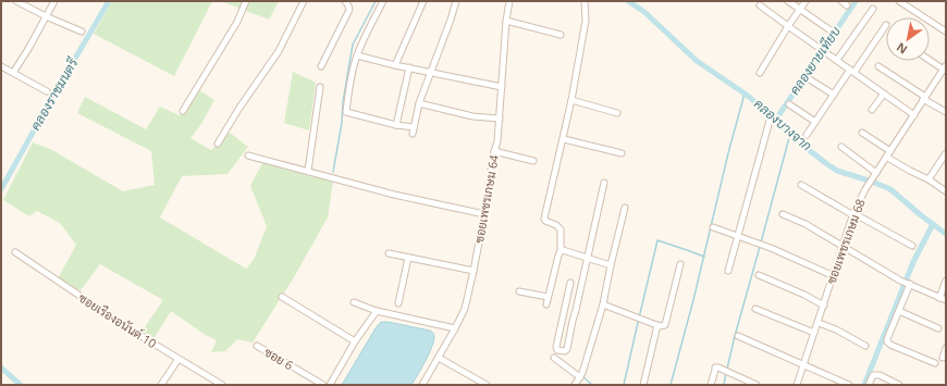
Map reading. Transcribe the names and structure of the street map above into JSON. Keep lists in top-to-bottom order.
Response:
{
  "streets": {
    "street": [
      "ซอยเพชรเกษม 64",
      "ซอยเพชรเกษม 68",
      "ซอยเรืองอนันต์ 10",
      "ซอย 6"
    ]
  },
  "water": ["คลองยายเทียบ", "คลองราชมนตรี", "คลองบางจาก"],
  "north": "bottom left"
}
